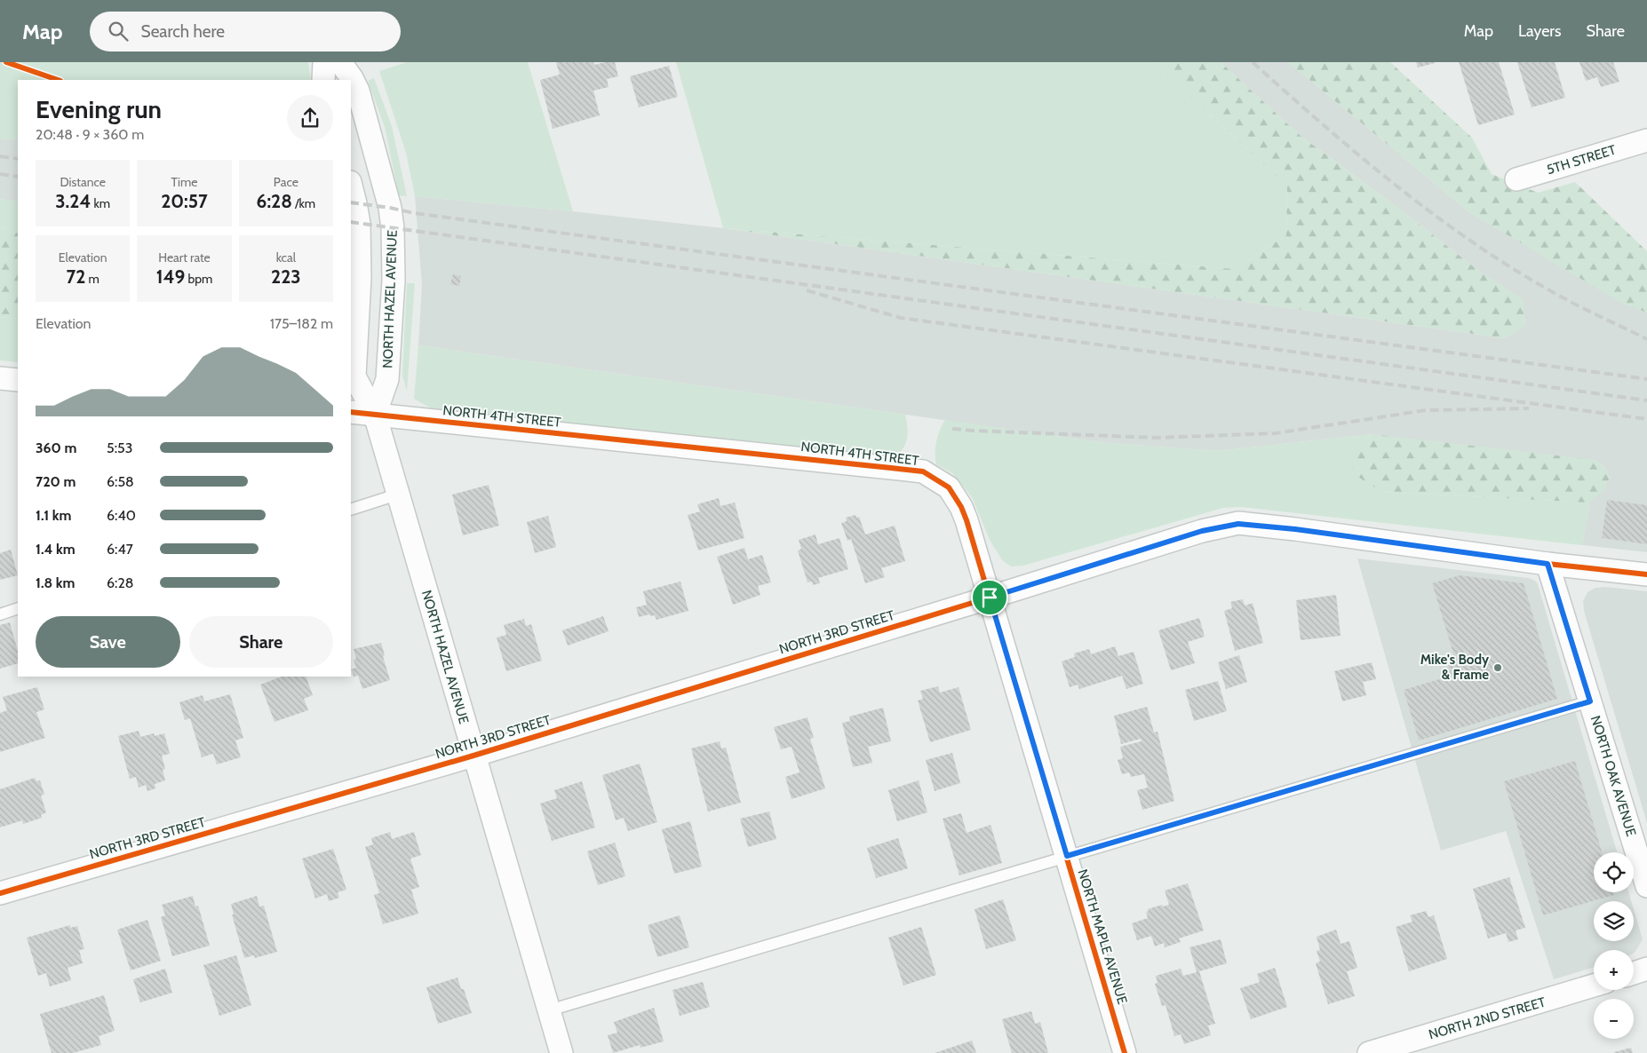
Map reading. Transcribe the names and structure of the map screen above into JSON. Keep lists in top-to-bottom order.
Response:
{
  "streets": {
    "street": [
      "5TH STREET",
      "NORTH HAZEL AVENUE",
      "NORTH 4TH STREET",
      "NORTH 3RD STREET",
      "NORTH OAK AVENUE",
      "NORTH MAPLE AVENUE",
      "NORTH 2ND STREET"
    ]
  },
  "crossings": [
    ["NORTH HAZEL AVENUE", "NORTH 4TH STREET"],
    ["NORTH HAZEL AVENUE", "NORTH 3RD STREET"],
    ["NORTH 4TH STREET", "NORTH 3RD STREET"],
    ["NORTH 4TH STREET", "NORTH MAPLE AVENUE"],
    ["NORTH 3RD STREET", "NORTH MAPLE AVENUE"]
  ],
  "places": ["Mike's Body & Frame"],
  "page": {
    "header": "Map",
    "search": "Search here",
    "nav": ["Map", "Layers", "Share"],
    "heading": ["Evening run", "20:48 · 9 × 360 m"],
    "stats": [
      ["Distance", "3.24 km"],
      ["Time", "20:57"],
      ["Pace", "6:28 /km"],
      ["Elevation", "72 m"],
      ["Heart rate", "149 bpm"],
      ["kcal", "223"]
    ],
    "chart": ["Elevation", "175–182 m"],
    "list": [
      {
        "name": "360 m",
        "note": "5:53"
      },
      {
        "name": "720 m",
        "note": "6:58"
      },
      {
        "name": "1.1 km",
        "note": "6:40"
      },
      {
        "name": "1.4 km",
        "note": "6:47"
      },
      {
        "name": "1.8 km",
        "note": "6:28"
      }
    ],
    "buttons": ["Save", "Share"],
    "map_buttons": ["+", "−"]
  }
}
